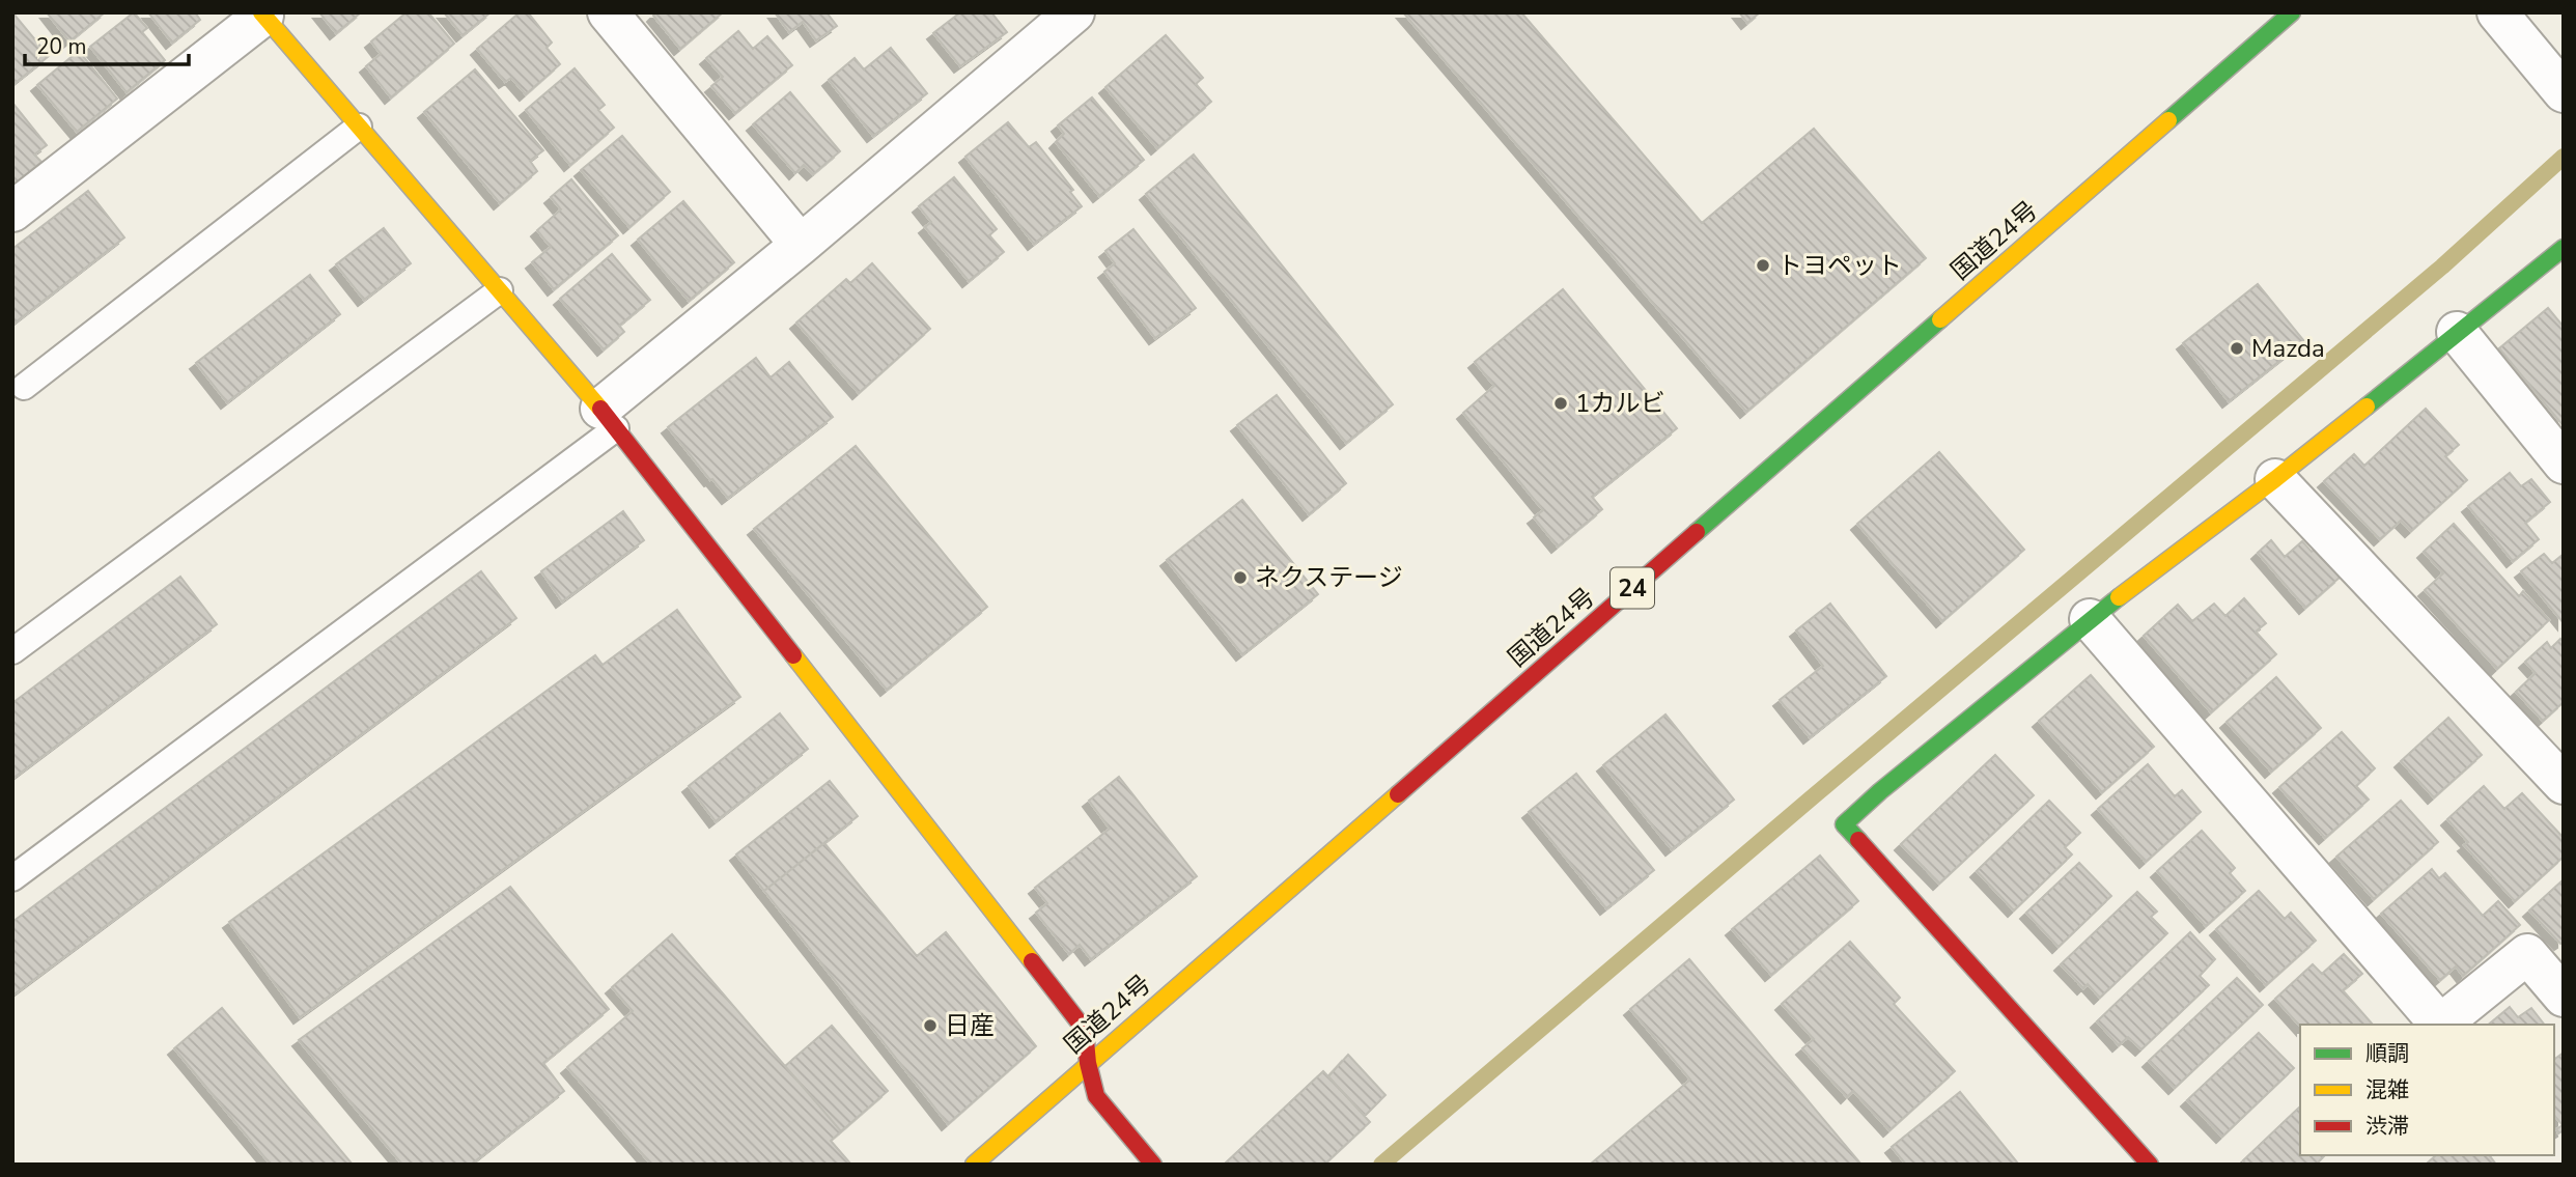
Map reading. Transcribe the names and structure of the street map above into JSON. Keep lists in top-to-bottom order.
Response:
{
  "streets": {
    "main road": ["国道24号", "24"]
  },
  "places": [
    "トヨペット",
    "Mazda",
    "1カルビ",
    "ネクステージ",
    "日産"
  ],
  "legend": ["順調", "混雑", "渋滞"],
  "scale_bar": "20 m"
}
